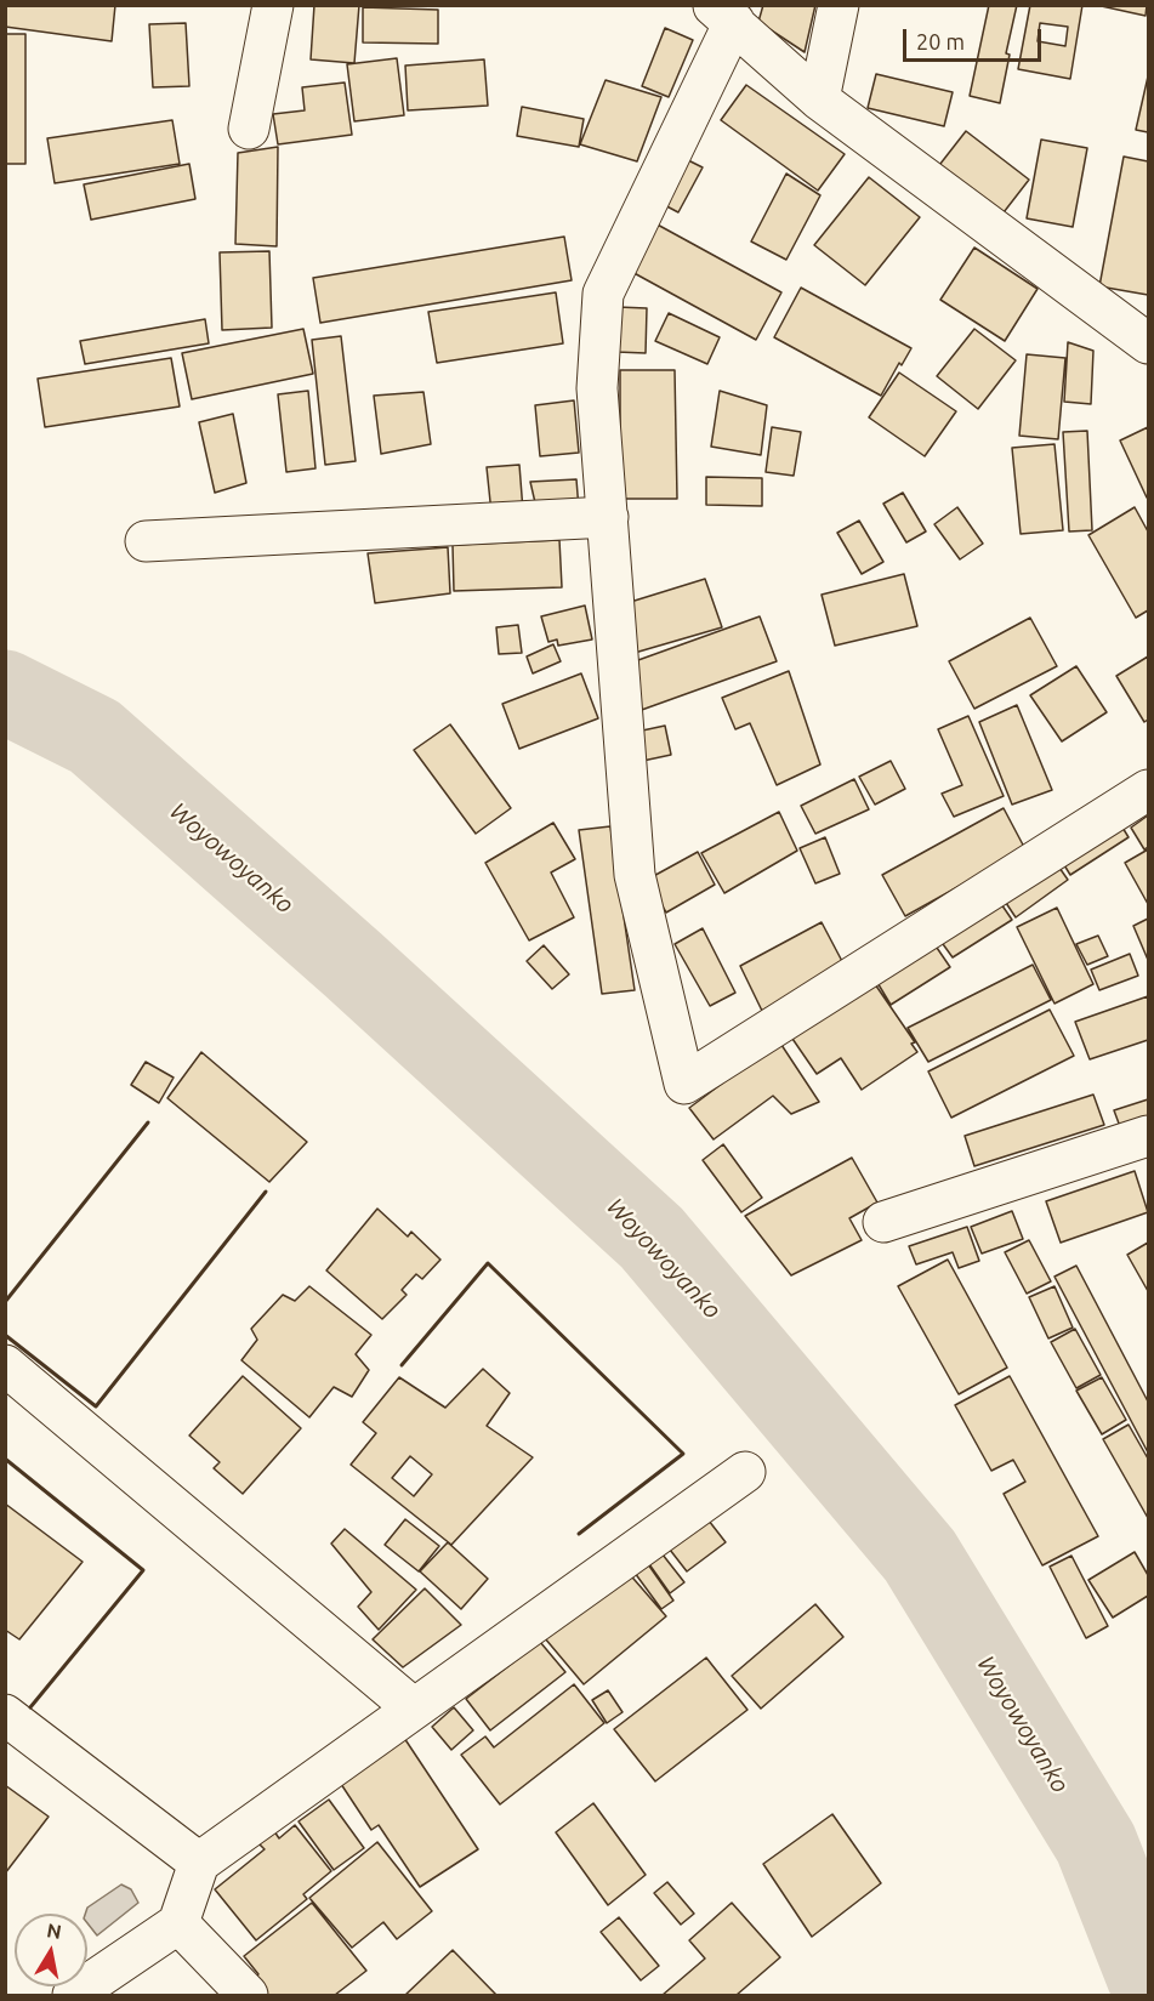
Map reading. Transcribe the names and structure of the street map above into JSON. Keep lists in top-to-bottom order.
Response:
{
  "water": ["Woyowoyanko"],
  "scale_bar": "20 m",
  "north": "top"
}
